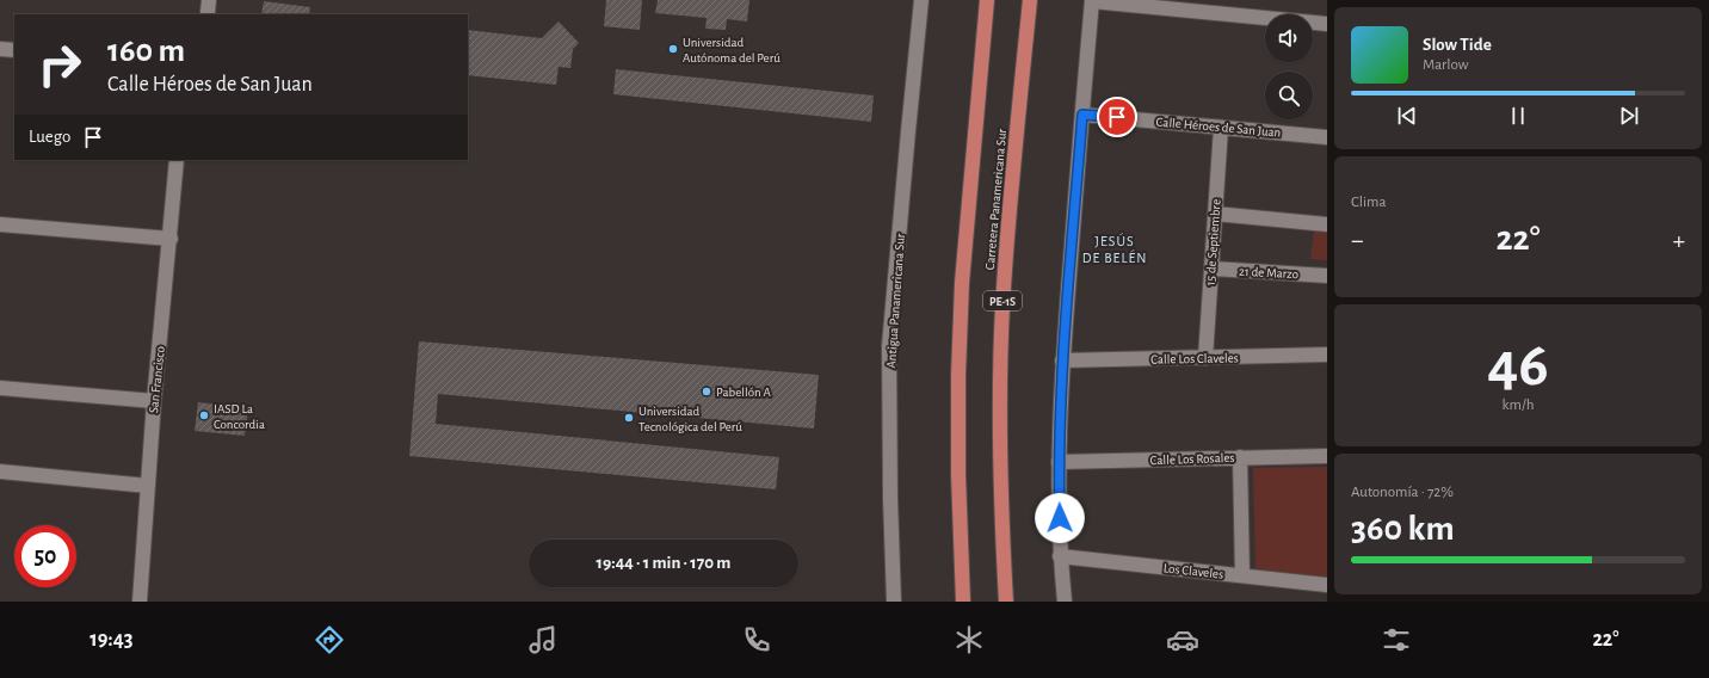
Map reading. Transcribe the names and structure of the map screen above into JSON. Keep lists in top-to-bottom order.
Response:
{
  "streets": {
    "highway": ["Carretera Panamericana Sur", "PE-1S"],
    "street": [
      "Calle Héroes de San Juan",
      "15 de Septiembre",
      "21 de Marzo",
      "Antigua Panamericana Sur",
      "Calle Los Claveles",
      "San Francisco",
      "Calle Los Rosales",
      "Los Claveles"
    ]
  },
  "crossings": [
    ["Calle Héroes de San Juan", "15 de Septiembre"],
    ["15 de Septiembre", "21 de Marzo"],
    ["15 de Septiembre", "Calle Los Claveles"]
  ],
  "districts": ["JESÚS DE BELÉN"],
  "places": [
    "Universidad Autónoma del Perú",
    "Pabellón A",
    "IASD La Concordia",
    "Universidad Tecnológica del Perú"
  ],
  "page": {
    "turn": ["160 m", "Calle Héroes de San Juan"],
    "song": ["Slow Tide", "Marlow"],
    "then": "Luego",
    "tile": [
      "Clima",
      ["46", "km/h"],
      ["Autonomía · 72%", "360 km"]
    ],
    "heat": ["−", "22°", "+"],
    "limit": "50",
    "trip": "19:44 · 1 min · 170 m",
    "tabs": ["19:43", "22°"]
  }
}
